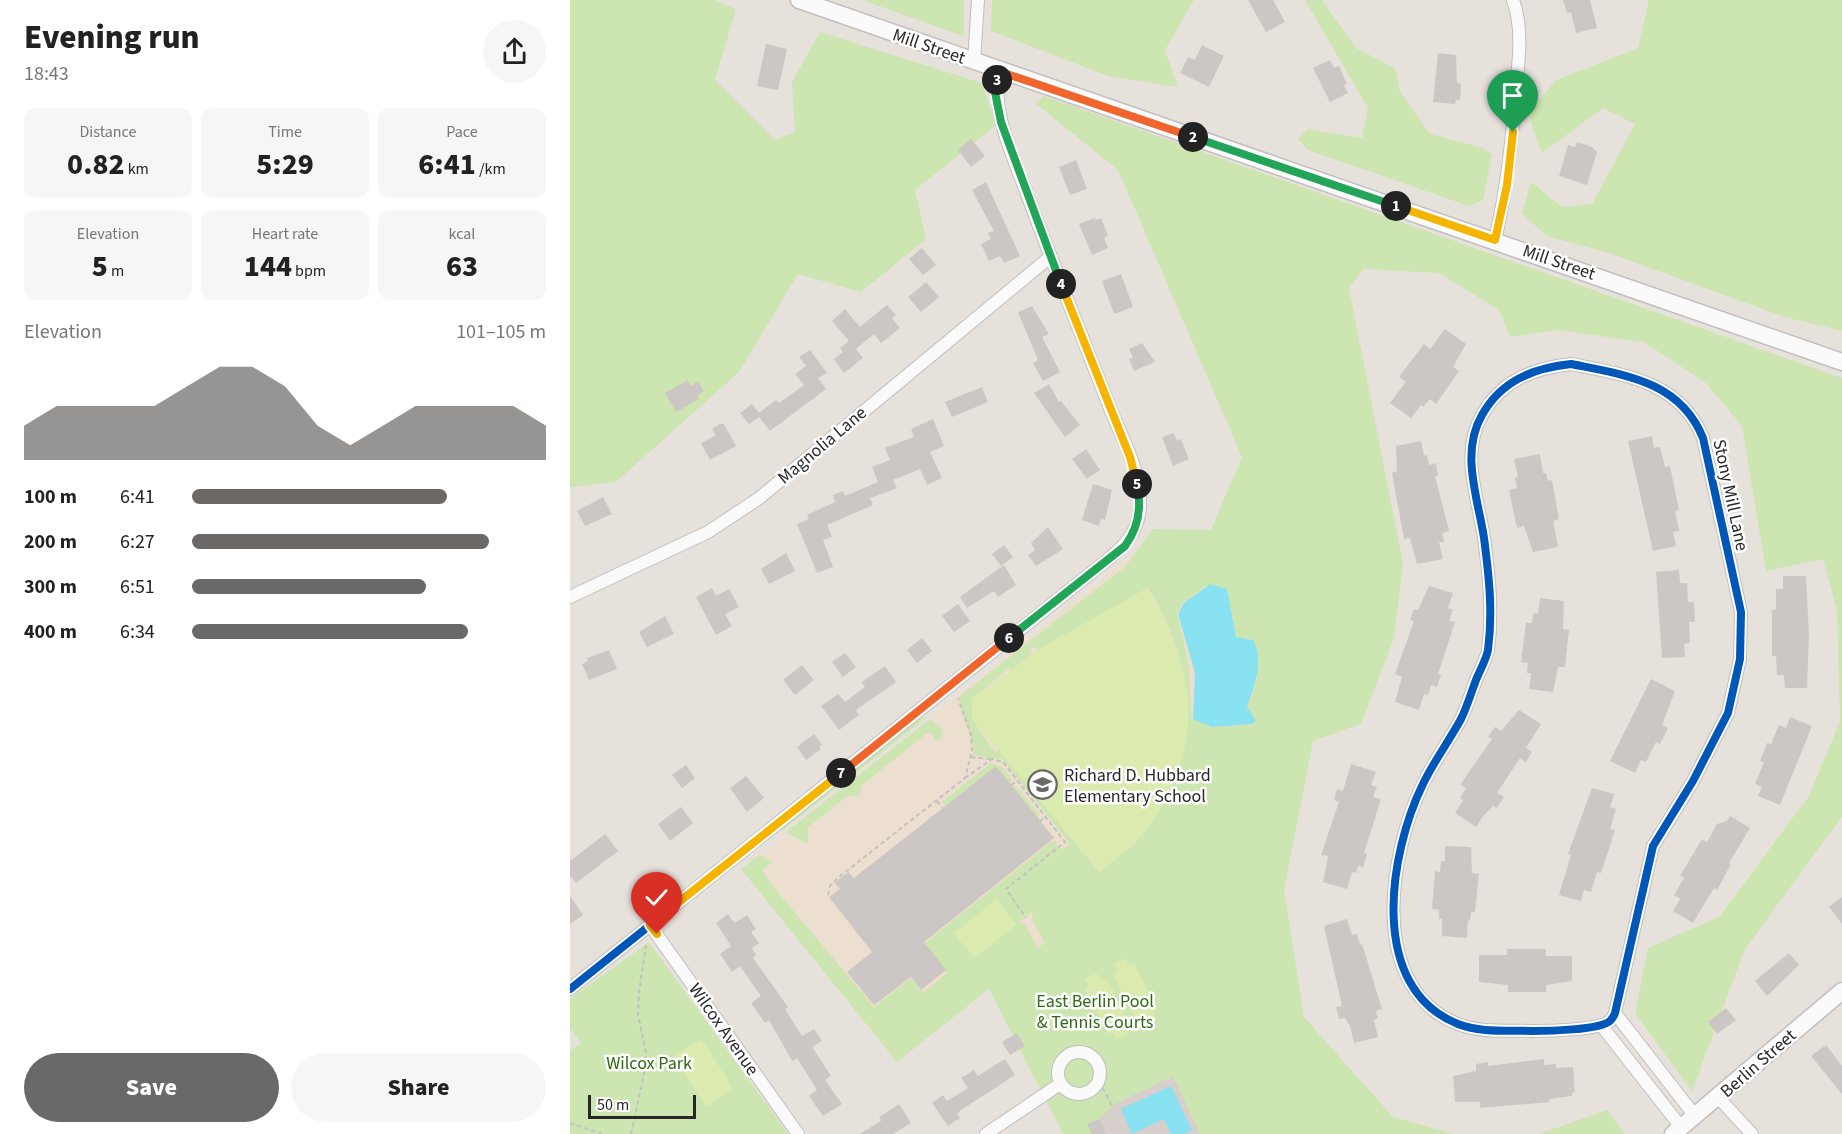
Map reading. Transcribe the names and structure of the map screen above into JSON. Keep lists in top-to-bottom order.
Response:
{
  "streets": {
    "main road": ["Mill Street", "Berlin Street"],
    "street": ["Magnolia Lane", "Stony Mill Lane", "Wilcox Avenue"]
  },
  "parks": ["East Berlin Pool & Tennis Courts", "Wilcox Park"],
  "places": {
    "school or university": ["Richard D. Hubbard Elementary School"]
  },
  "scale_bar": "50 m",
  "page": {
    "heading": ["Evening run", "18:43"],
    "pins": [
      "3",
      "2",
      "1",
      "4",
      "5",
      "6",
      "7"
    ],
    "stats": [
      ["Distance", "0.82 km"],
      ["Time", "5:29"],
      ["Pace", "6:41 /km"],
      ["Elevation", "5 m"],
      ["Heart rate", "144 bpm"],
      ["kcal", "63"]
    ],
    "chart": ["Elevation", "101–105 m"],
    "list": [
      {
        "name": "100 m",
        "note": "6:41"
      },
      {
        "name": "200 m",
        "note": "6:27"
      },
      {
        "name": "300 m",
        "note": "6:51"
      },
      {
        "name": "400 m",
        "note": "6:34"
      }
    ],
    "buttons": ["Save", "Share"],
    "scale": "50 m"
  }
}
